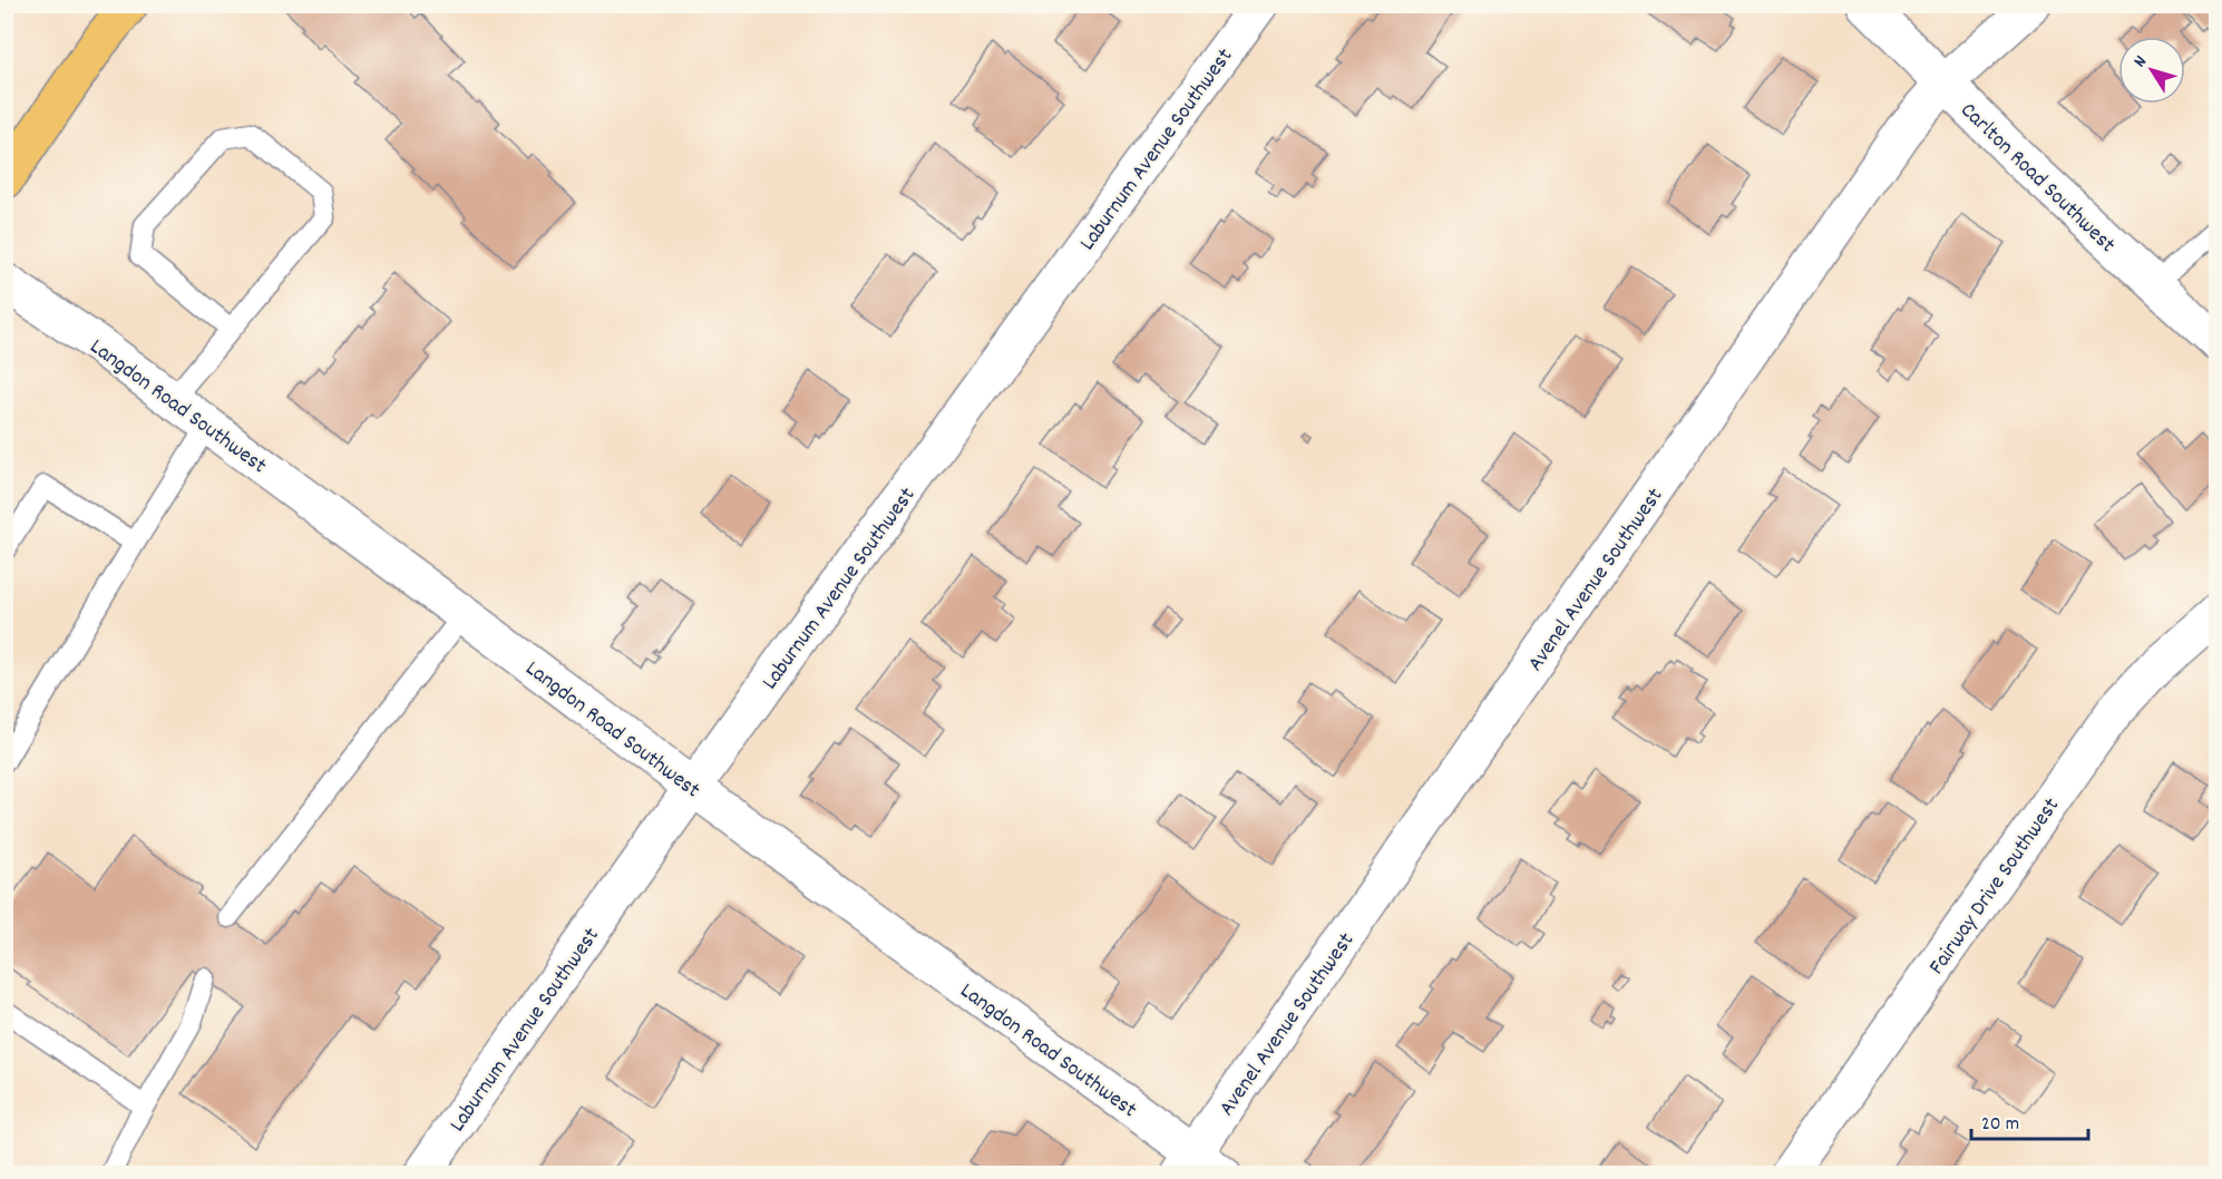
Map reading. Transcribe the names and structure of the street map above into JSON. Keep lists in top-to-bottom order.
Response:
{
  "streets": {
    "street": [
      "Laburnum Avenue Southwest",
      "Carlton Road Southwest",
      "Langdon Road Southwest",
      "Avenel Avenue Southwest",
      "Fairway Drive Southwest"
    ]
  },
  "crossings": [
    ["Laburnum Avenue Southwest", "Langdon Road Southwest"],
    ["Carlton Road Southwest", "Avenel Avenue Southwest"],
    ["Langdon Road Southwest", "Avenel Avenue Southwest"]
  ],
  "scale_bar": "20 m",
  "north": "top left"
}
